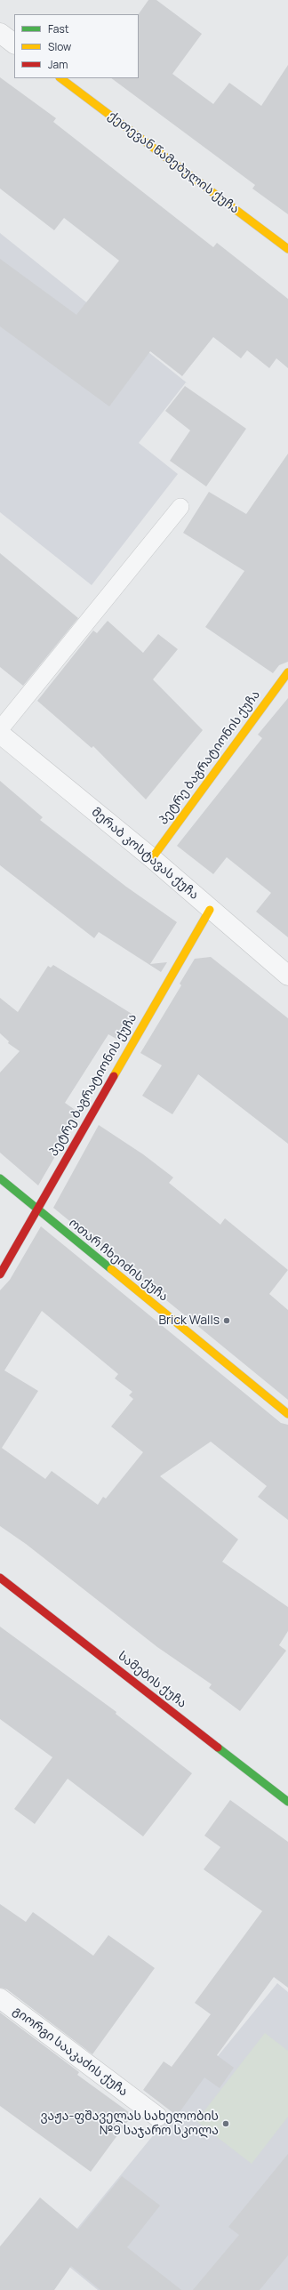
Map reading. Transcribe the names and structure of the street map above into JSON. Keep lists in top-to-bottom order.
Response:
{
  "streets": {
    "street": [
      "ქეთევან წამებულის ქუჩა",
      "პეტრე ბაგრატიონის ქუჩა",
      "მერაბ კოსტავას ქუჩა",
      "ოთარ ჩხეიძის ქუჩა",
      "სამების ქუჩა",
      "გიორგი სააკაძის ქუჩა"
    ]
  },
  "crossings": [
    ["პეტრე ბაგრატიონის ქუჩა", "მერაბ კოსტავას ქუჩა"],
    ["პეტრე ბაგრატიონის ქუჩა", "ოთარ ჩხეიძის ქუჩა"]
  ],
  "places": ["Brick Walls", "ვაჟა-ფშაველას სახელობის №9 საჯარო სკოლა"],
  "legend": ["Fast", "Slow", "Jam"]
}
